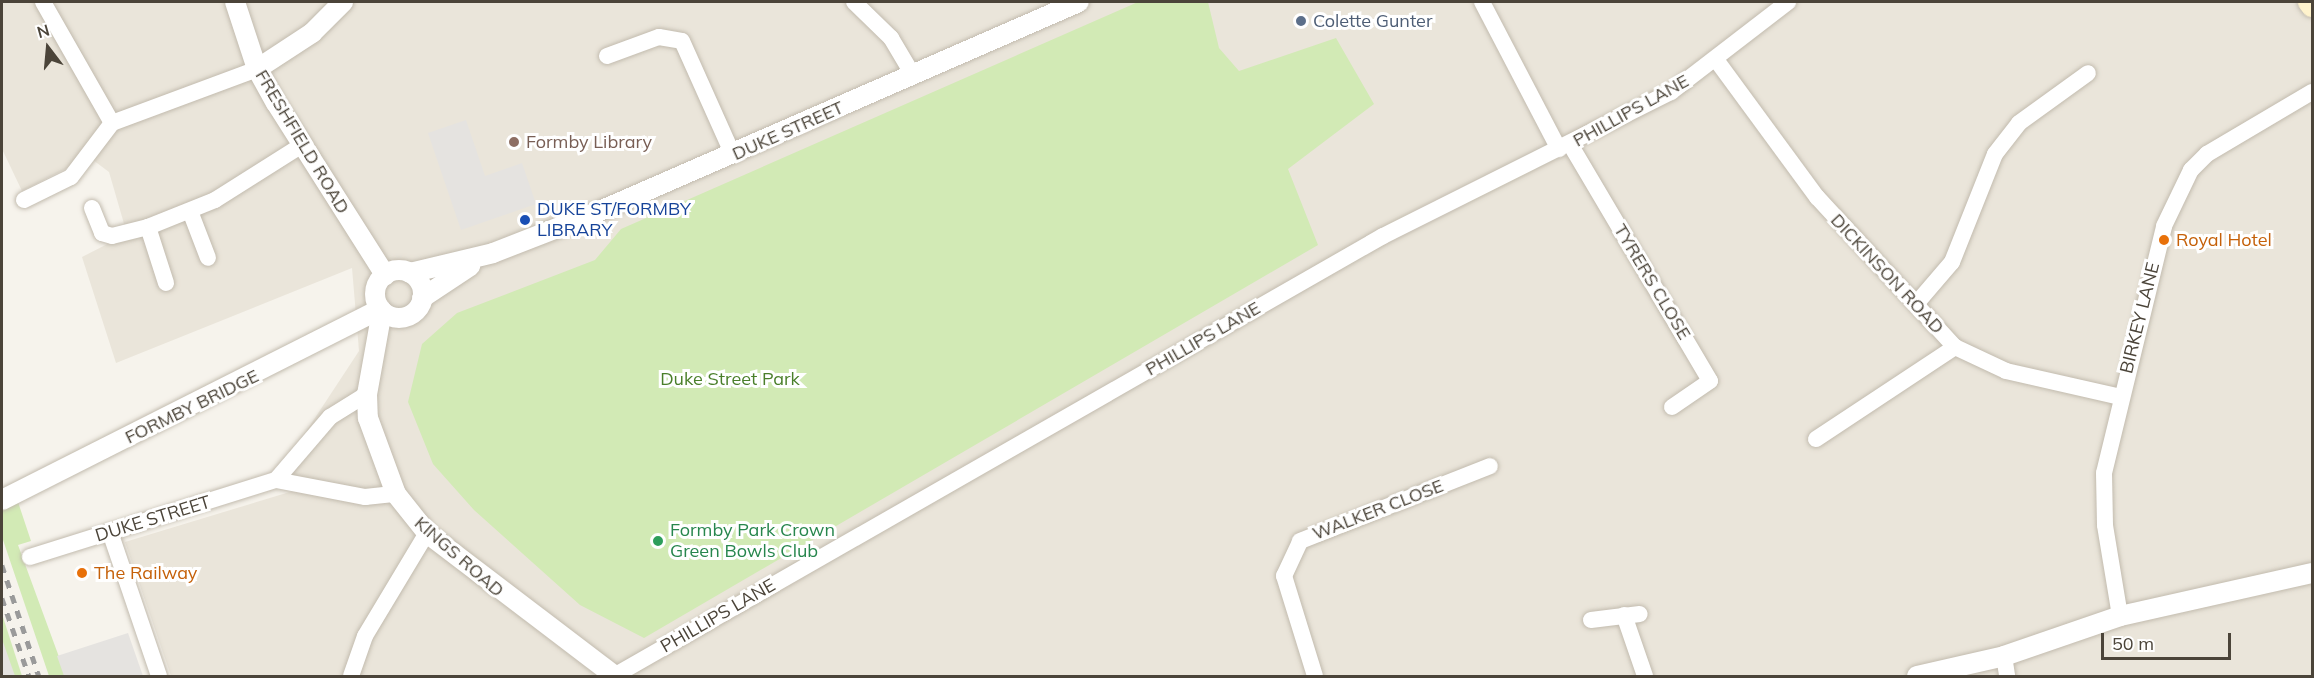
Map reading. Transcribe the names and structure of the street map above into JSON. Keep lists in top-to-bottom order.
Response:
{
  "streets": {
    "street": [
      "PHILLIPS LANE",
      "DUKE STREET",
      "FRESHFIELD ROAD",
      "DICKINSON ROAD",
      "TYRERS CLOSE",
      "BIRKEY LANE",
      "FORMBY BRIDGE",
      "WALKER CLOSE",
      "KINGS ROAD"
    ]
  },
  "crossings": [
    ["PHILLIPS LANE", "DICKINSON ROAD"],
    ["PHILLIPS LANE", "TYRERS CLOSE"],
    ["PHILLIPS LANE", "KINGS ROAD"],
    ["DUKE STREET", "FRESHFIELD ROAD"],
    ["DUKE STREET", "FORMBY BRIDGE"],
    ["DUKE STREET", "KINGS ROAD"],
    ["FRESHFIELD ROAD", "FORMBY BRIDGE"],
    ["FRESHFIELD ROAD", "KINGS ROAD"],
    ["DICKINSON ROAD", "BIRKEY LANE"],
    ["FORMBY BRIDGE", "KINGS ROAD"]
  ],
  "parks": ["Duke Street Park"],
  "places": [
    "Colette Gunter",
    "Formby Library",
    "DUKE ST/FORMBY LIBRARY",
    "Royal Hotel",
    "Formby Park Crown Green Bowls Club",
    "The Railway"
  ],
  "scale_bar": "50 m",
  "north": "top"
}
